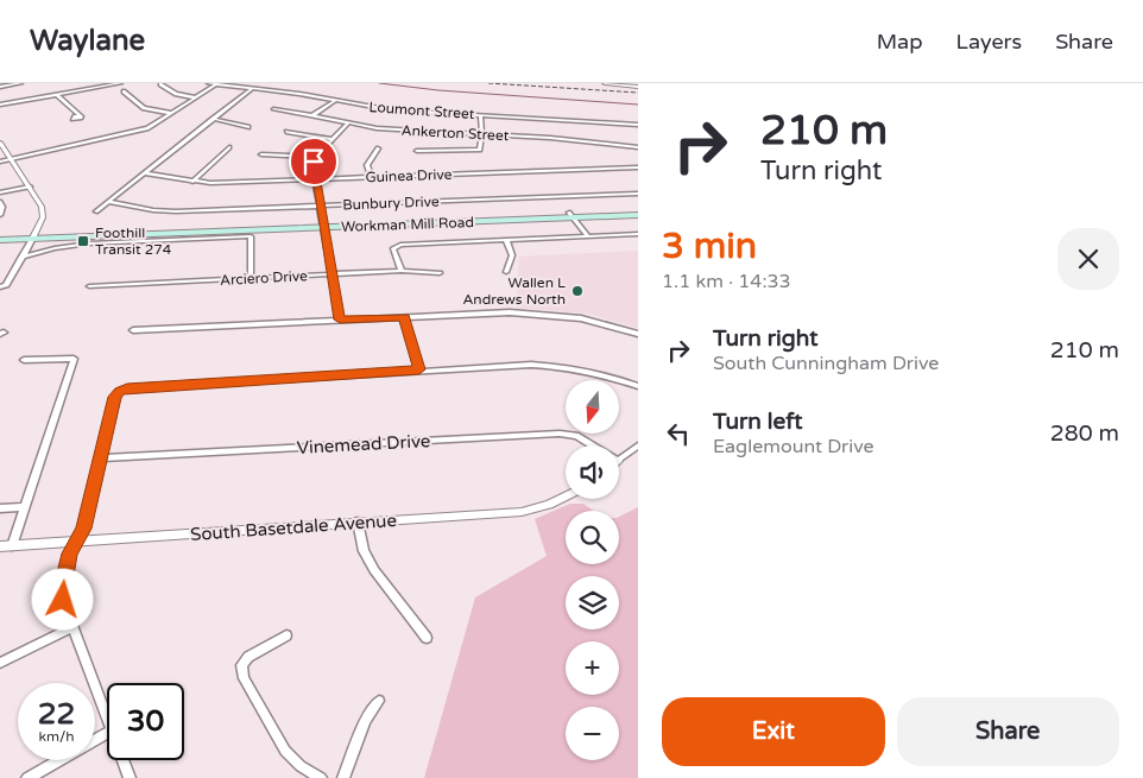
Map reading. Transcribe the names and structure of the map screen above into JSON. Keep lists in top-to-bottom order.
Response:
{
  "streets": {
    "main road": ["Workman Mill Road"],
    "street": [
      "Loumont Street",
      "Ankerton Street",
      "Guinea Drive",
      "Bunbury Drive",
      "Arciero Drive",
      "Vinemead Drive",
      "South Basetdale Avenue"
    ]
  },
  "places": {
    "transit": ["Foothill Transit 274"],
    "other": ["Wallen L Andrews North"]
  },
  "north": "bottom",
  "page": {
    "header": "Waylane",
    "nav": ["Map", "Layers", "Share"],
    "turn": ["210 m", "Turn right"],
    "heading": ["3 min", "1.1 km · 14:33"],
    "list": [
      {
        "name": "Turn right",
        "note": "South Cunningham Drive",
        "value": "210 m"
      },
      {
        "name": "Turn left",
        "note": "Eaglemount Drive",
        "value": "280 m"
      }
    ],
    "map_buttons": ["+", "−"],
    "speed": "22 km/h",
    "limit": "30",
    "buttons": ["Exit", "Share"]
  }
}
